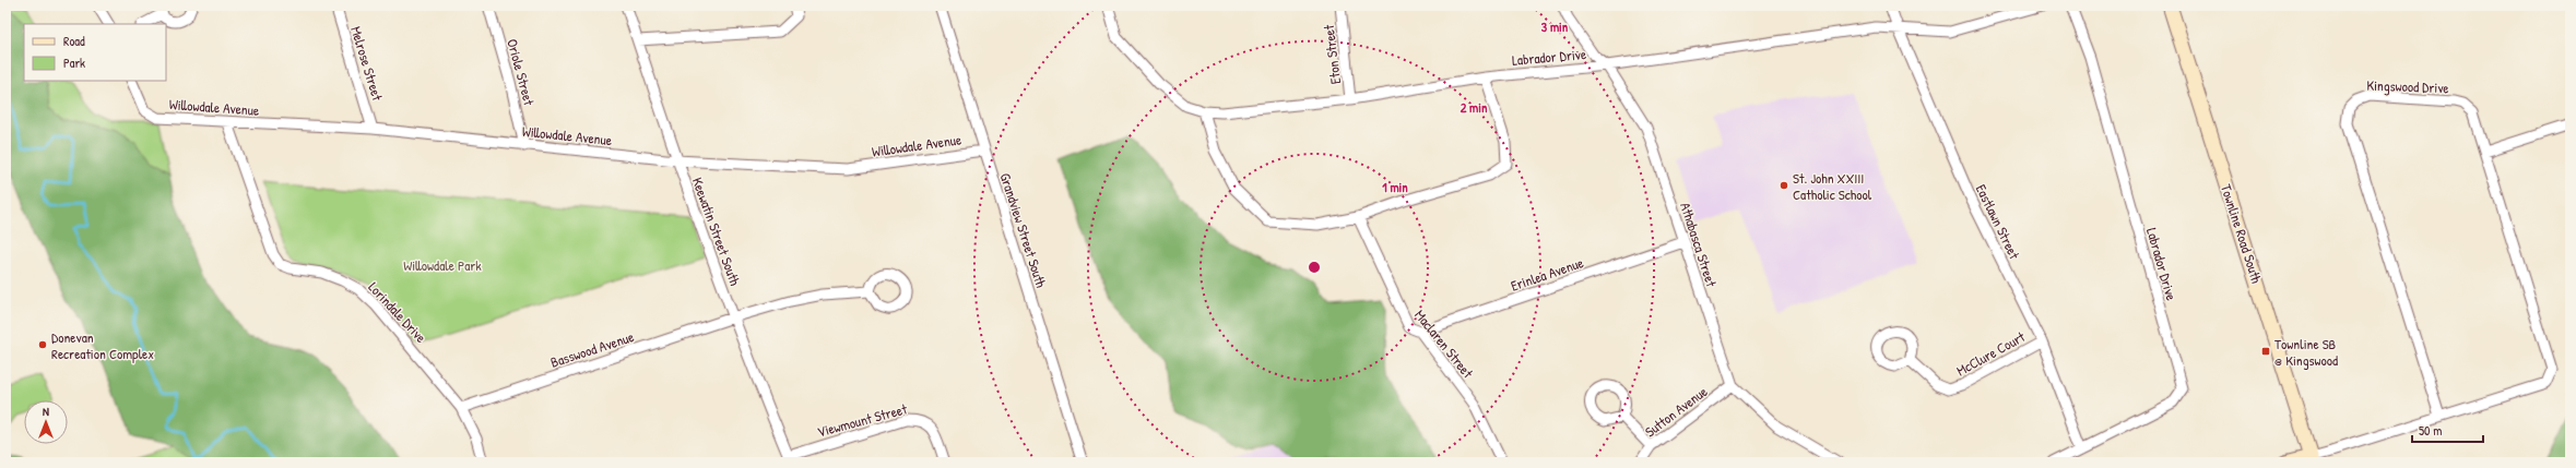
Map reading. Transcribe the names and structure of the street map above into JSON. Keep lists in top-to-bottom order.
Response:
{
  "streets": {
    "main road": ["Townline Road South"],
    "street": [
      "Eton Street",
      "Labrador Drive",
      "Melrose Street",
      "Oriole Street",
      "Kingswood Drive",
      "Willowdale Avenue",
      "Eastlawn Street",
      "Grandview Street South",
      "Keewatin Street South",
      "Athabasca Street",
      "Erinlea Avenue",
      "Lorindale Drive",
      "Maclaren Street",
      "Basswood Avenue",
      "McClure Court",
      "Sutton Avenue",
      "Viewmount Street"
    ]
  },
  "crossings": [
    ["Eton Street", "Labrador Drive"],
    ["Labrador Drive", "Eastlawn Street"],
    ["Labrador Drive", "Athabasca Street"],
    ["Melrose Street", "Willowdale Avenue"],
    ["Oriole Street", "Willowdale Avenue"],
    ["Kingswood Drive", "Townline Road South"],
    ["Willowdale Avenue", "Grandview Street South"],
    ["Willowdale Avenue", "Keewatin Street South"],
    ["Willowdale Avenue", "Lorindale Drive"],
    ["Eastlawn Street", "McClure Court"],
    ["Keewatin Street South", "Basswood Avenue"],
    ["Keewatin Street South", "Viewmount Street"],
    ["Athabasca Street", "Erinlea Avenue"],
    ["Athabasca Street", "Sutton Avenue"],
    ["Erinlea Avenue", "Maclaren Street"],
    ["Lorindale Drive", "Basswood Avenue"]
  ],
  "parks": ["Willowdale Park"],
  "places": {
    "other": ["St. John XXIII Catholic School", "Donevan Recreation Complex"],
    "transit": ["Townline SB @ Kingswood"]
  },
  "legend": ["Road", "Park"],
  "scale_bar": "50 m",
  "north": "top",
  "rings": ["3 min", "2 min", "1 min"]
}
